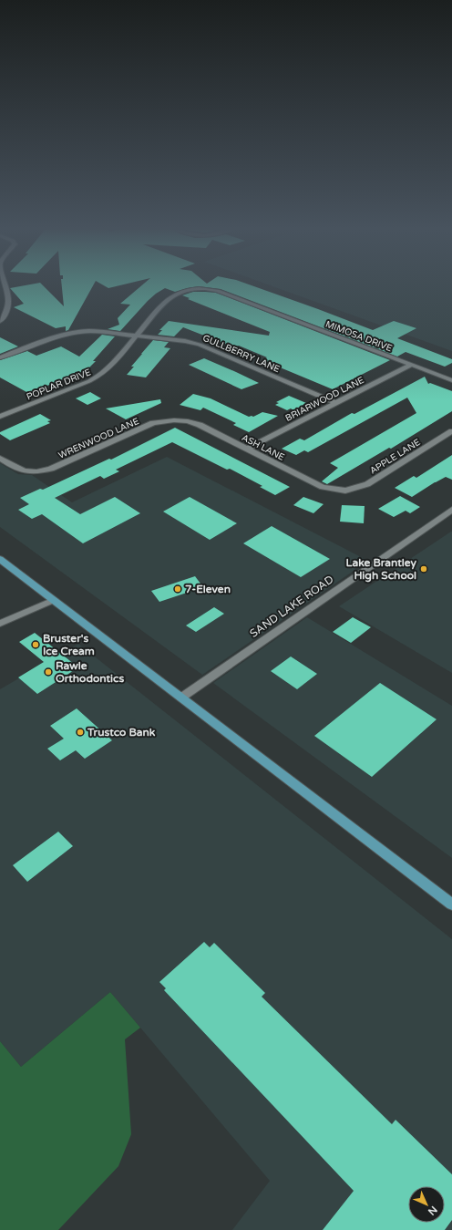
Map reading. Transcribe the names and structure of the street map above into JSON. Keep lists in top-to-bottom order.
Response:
{
  "streets": {
    "street": [
      "MIMOSA DRIVE",
      "GULLBERRY LANE",
      "POPLAR DRIVE",
      "BRIARWOOD LANE",
      "WRENWOOD LANE",
      "ASH LANE",
      "APPLE LANE",
      "SAND LAKE ROAD"
    ]
  },
  "crossings": [
    ["MIMOSA DRIVE", "POPLAR DRIVE"],
    ["MIMOSA DRIVE", "BRIARWOOD LANE"],
    ["GULLBERRY LANE", "POPLAR DRIVE"],
    ["GULLBERRY LANE", "BRIARWOOD LANE"],
    ["BRIARWOOD LANE", "ASH LANE"],
    ["WRENWOOD LANE", "ASH LANE"],
    ["ASH LANE", "APPLE LANE"]
  ],
  "places": [
    "Lake Brantley High School",
    "7-Eleven",
    "Bruster's Ice Cream",
    "Rawle Orthodontics",
    "Trustco Bank"
  ],
  "north": "bottom right"
}
